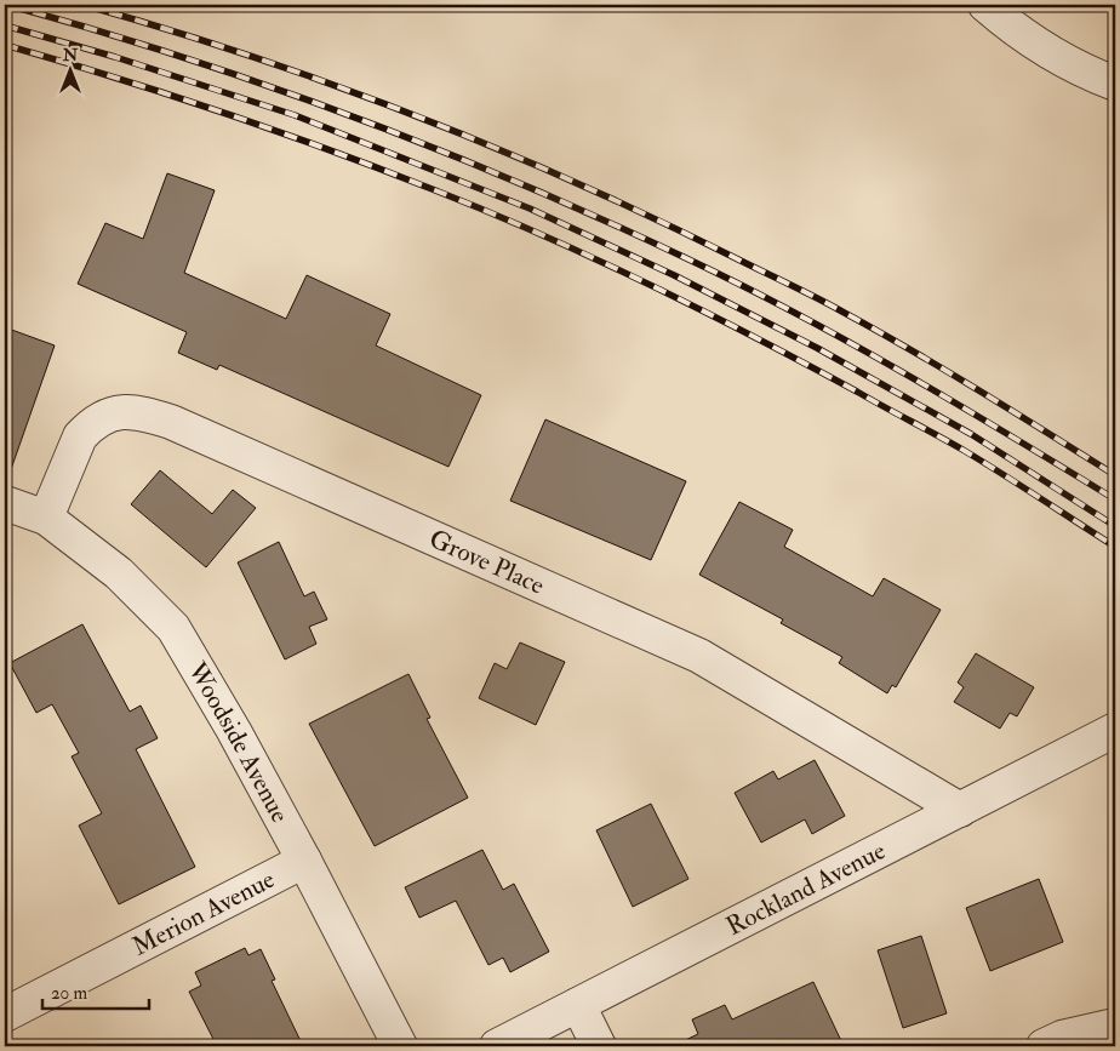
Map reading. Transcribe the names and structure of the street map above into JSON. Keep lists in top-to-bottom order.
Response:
{
  "streets": {
    "street": [
      "Grove Place",
      "Woodside Avenue",
      "Rockland Avenue",
      "Merion Avenue"
    ]
  },
  "crossings": [
    ["Grove Place", "Woodside Avenue"],
    ["Grove Place", "Rockland Avenue"],
    ["Woodside Avenue", "Merion Avenue"]
  ],
  "scale_bar": "20 m",
  "north": "top"
}
